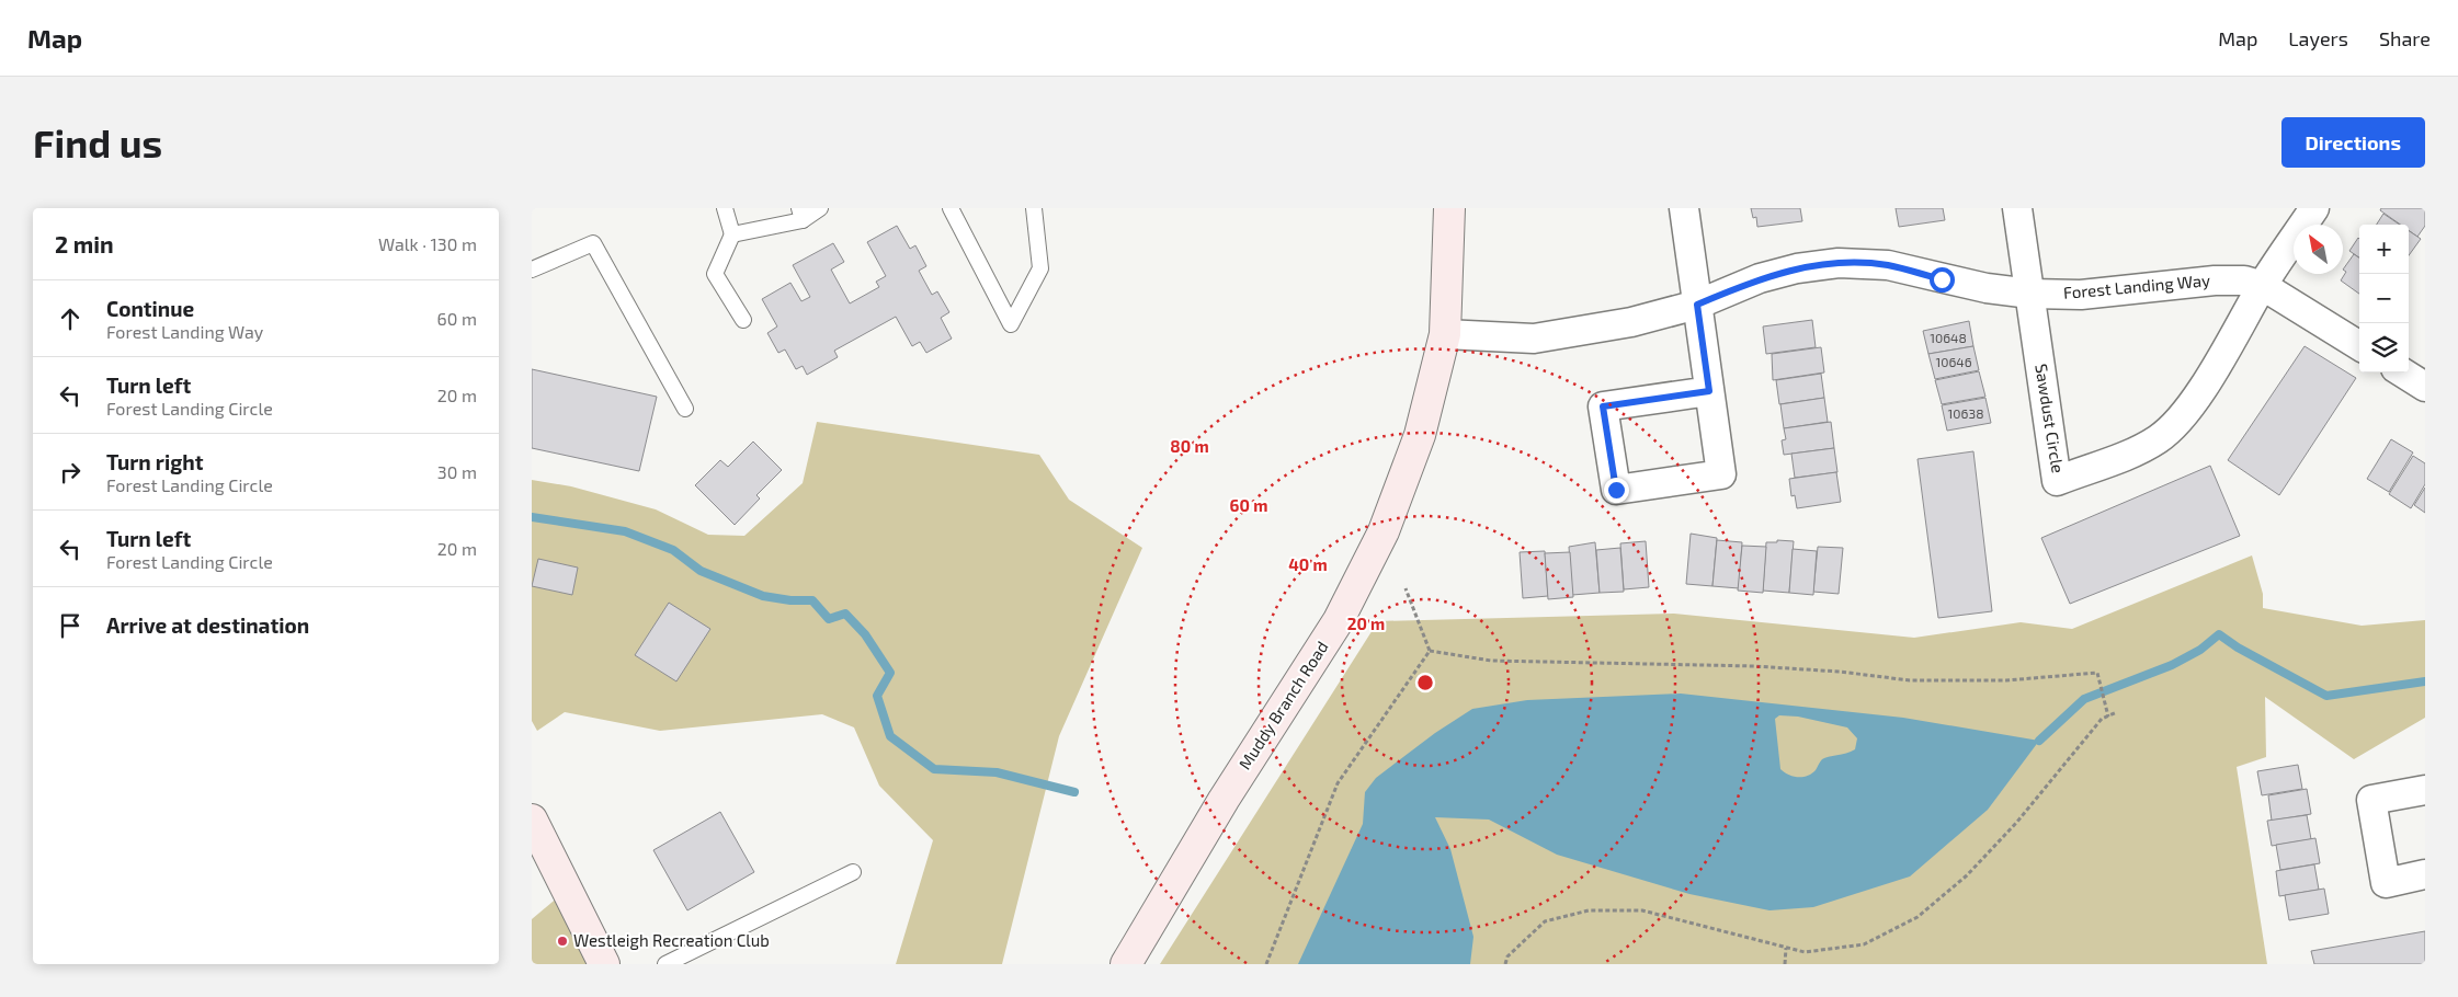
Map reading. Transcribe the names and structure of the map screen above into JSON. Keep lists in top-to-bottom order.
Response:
{
  "streets": {
    "main road": ["Muddy Branch Road"],
    "street": ["Forest Landing Way", "Sawdust Circle"]
  },
  "crossings": [
    ["Forest Landing Way", "Sawdust Circle"],
    ["Forest Landing Way", "Muddy Branch Road"]
  ],
  "places": ["Westleigh Recreation Club"],
  "house_numbers": ["10648", "10646", "10638"],
  "north": "top left",
  "page": {
    "header": "Map",
    "nav": ["Map", "Layers", "Share"],
    "buttons": "Directions",
    "title": "Find us",
    "heading": ["2 min", "Walk · 130 m"],
    "map_buttons": ["+", "−"],
    "list": [
      ["Continue", "Forest Landing Way", "60 m"],
      ["Turn left", "Forest Landing Circle", "20 m"],
      ["Turn right", "Forest Landing Circle", "30 m"],
      ["Turn left", "Forest Landing Circle", "20 m"],
      "Arrive at destination"
    ]
  },
  "rings": [
    "80 m",
    "60 m",
    "40 m",
    "20 m"
  ]
}
